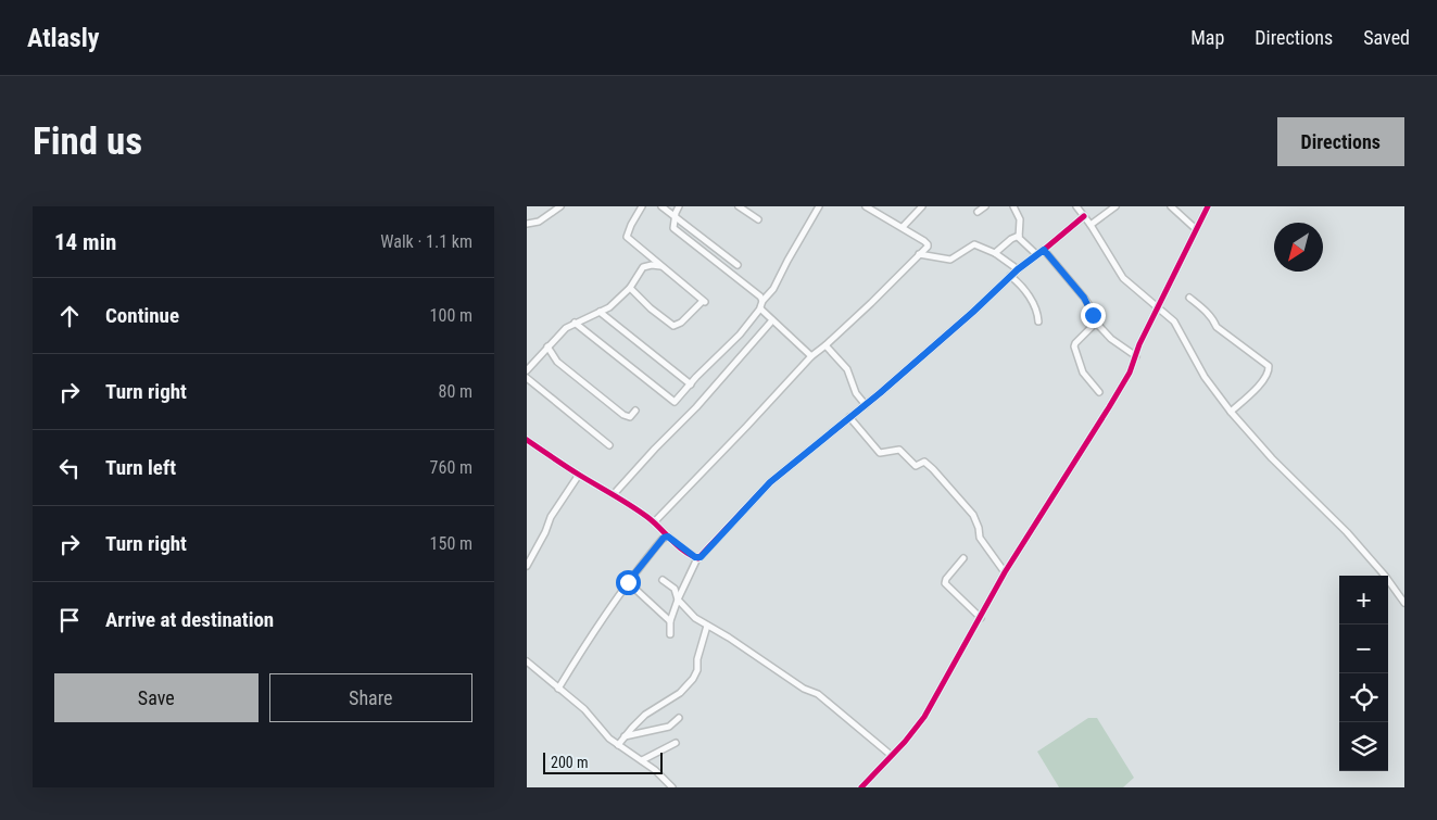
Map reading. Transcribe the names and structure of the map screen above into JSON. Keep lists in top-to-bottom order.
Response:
{
  "scale_bar": "200 m",
  "north": "bottom left",
  "page": {
    "header": "Atlasly",
    "nav": ["Map", "Directions", "Saved"],
    "buttons": [
      "Directions",
      ["Save", "Share"]
    ],
    "title": "Find us",
    "heading": ["14 min", "Walk · 1.1 km"],
    "list": [
      ["Continue", "100 m"],
      ["Turn right", "80 m"],
      ["Turn left", "760 m"],
      ["Turn right", "150 m"],
      "Arrive at destination"
    ],
    "map_buttons": ["+", "−"],
    "scale": "200 m"
  }
}
